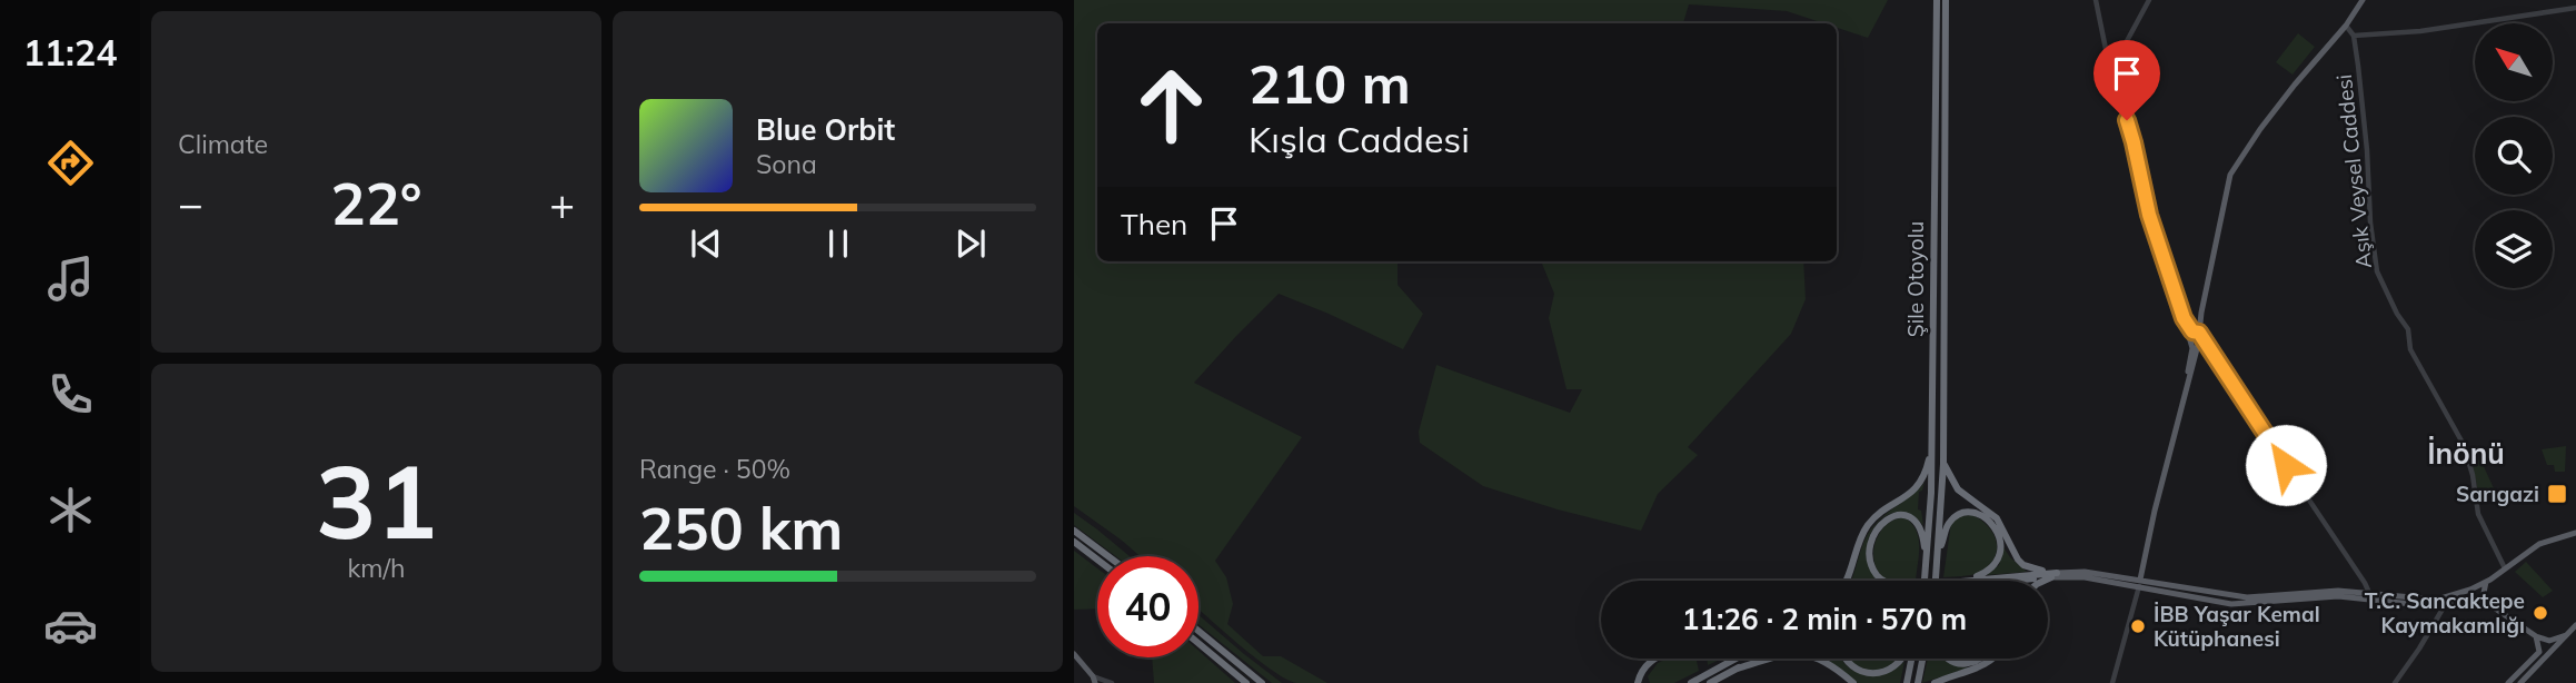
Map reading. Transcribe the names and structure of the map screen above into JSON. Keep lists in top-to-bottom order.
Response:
{
  "streets": {
    "highway": ["Şile Otoyolu"],
    "street": ["Aşık Veysel Caddesi"]
  },
  "districts": ["İnönü"],
  "places": {
    "transit": ["Sarıgazi"],
    "other": ["T.C. Sancaktepe Kaymakamlığı", "İBB Yaşar Kemal Kütüphanesi"]
  },
  "north": "top left",
  "page": {
    "tabs": "11:24",
    "tile": [
      "Climate",
      ["31", "km/h"],
      ["Range · 50%", "250 km"]
    ],
    "turn": ["210 m", "Kışla Caddesi"],
    "song": ["Blue Orbit", "Sona"],
    "heat": ["−", "22°", "+"],
    "then": "Then",
    "limit": "40",
    "trip": "11:26 · 2 min · 570 m"
  }
}
